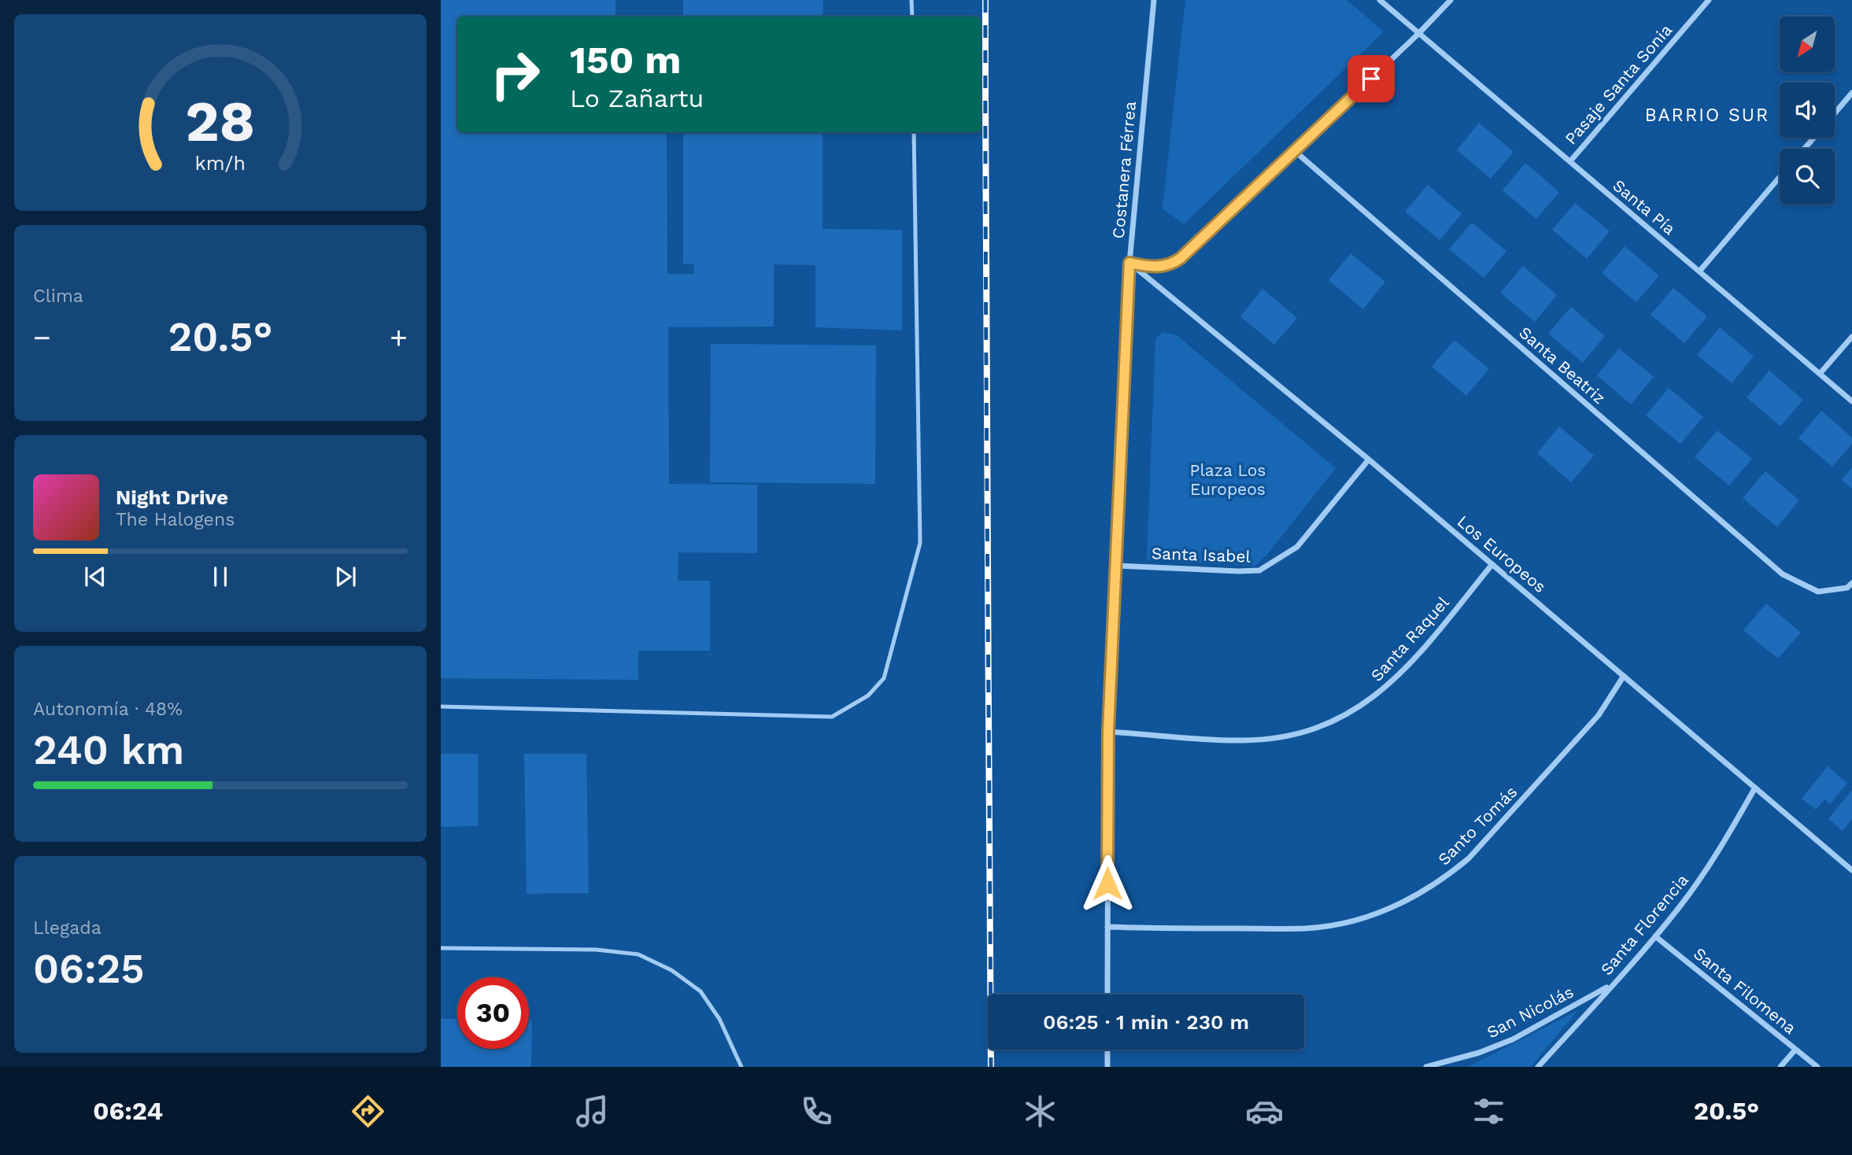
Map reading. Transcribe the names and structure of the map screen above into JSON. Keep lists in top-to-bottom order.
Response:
{
  "streets": {
    "street": [
      "Pasaje Santa Sonia",
      "Costanera Férrea",
      "Santa Pía",
      "Santa Beatriz",
      "Los Europeos",
      "Santa Isabel",
      "Santa Raquel",
      "Santo Tomás",
      "Santa Florencia",
      "Santa Filomena",
      "San Nicolás"
    ]
  },
  "crossings": [
    ["Pasaje Santa Sonia", "Santa Pía"],
    ["Costanera Férrea", "Los Europeos"],
    ["Costanera Férrea", "Santa Isabel"],
    ["Costanera Férrea", "Santa Raquel"],
    ["Costanera Férrea", "Santo Tomás"],
    ["Los Europeos", "Santa Isabel"],
    ["Los Europeos", "Santa Raquel"],
    ["Los Europeos", "Santo Tomás"],
    ["Los Europeos", "Santa Florencia"],
    ["Santa Florencia", "Santa Filomena"],
    ["Santa Florencia", "San Nicolás"]
  ],
  "districts": ["BARRIO SUR"],
  "parks": ["Plaza Los Europeos"],
  "north": "bottom left",
  "page": {
    "turn": ["150 m", "Lo Zañartu"],
    "tile": [
      "Clima",
      ["Autonomía · 48%", "240 km"],
      ["Llegada", "06:25"]
    ],
    "heat": ["−", "20.5°", "+"],
    "song": ["Night Drive", "The Halogens"],
    "limit": "30",
    "trip": "06:25 · 1 min · 230 m",
    "tabs": ["06:24", "20.5°"],
    "gauge": ["28", "km/h"]
  }
}
